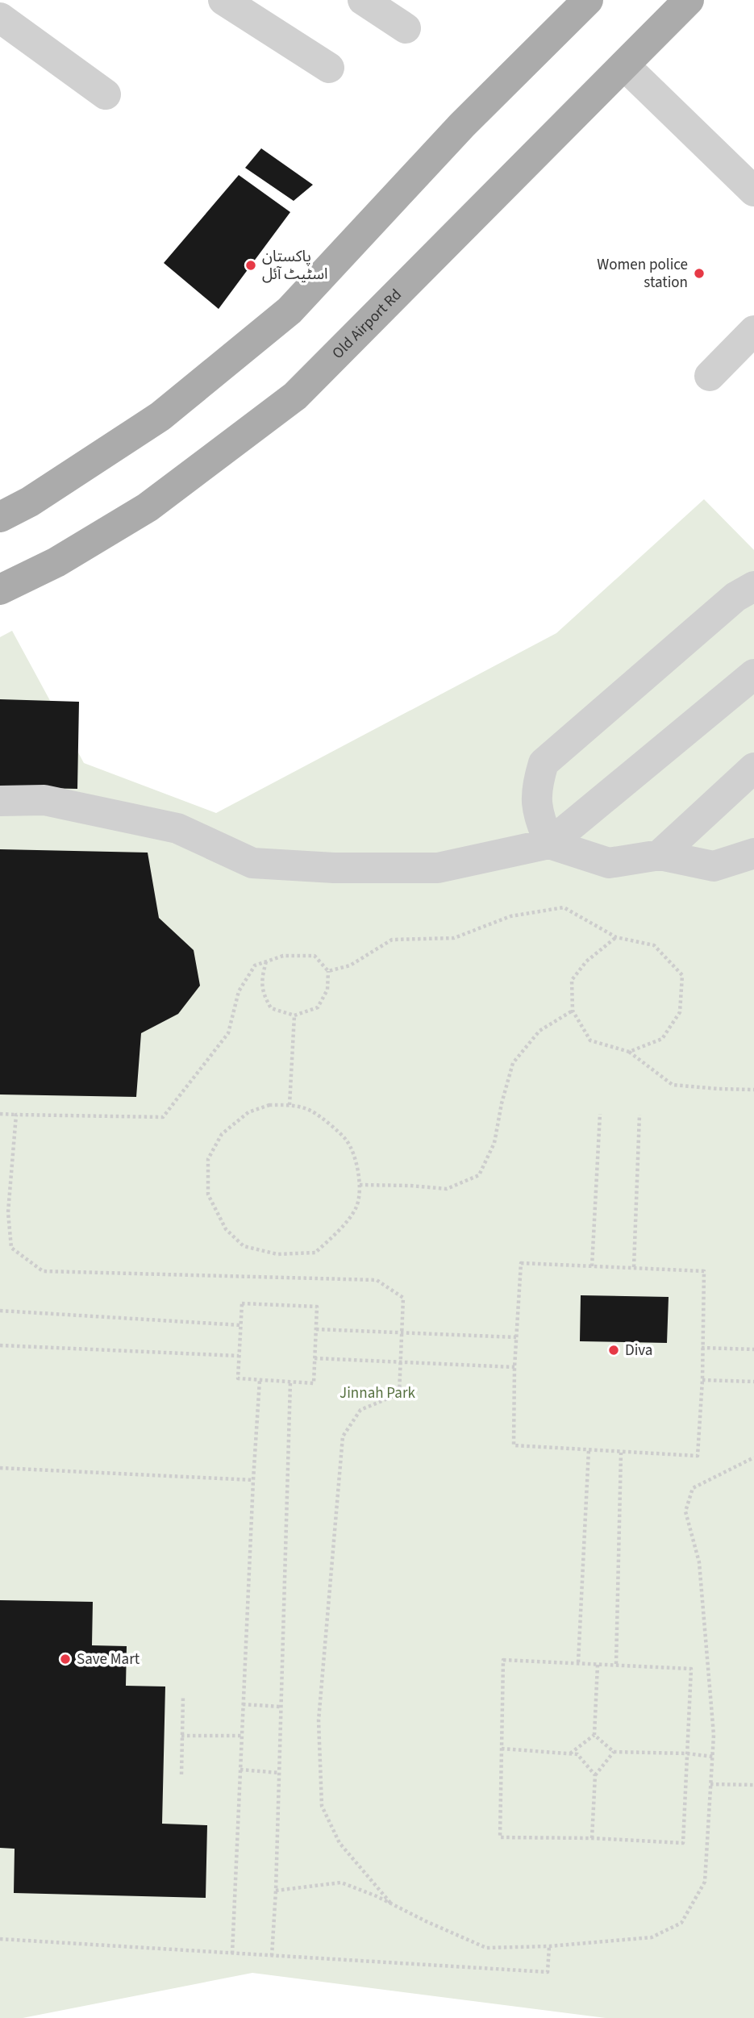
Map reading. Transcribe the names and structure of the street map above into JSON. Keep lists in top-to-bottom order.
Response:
{
  "streets": {
    "main road": ["Old Airport Rd"]
  },
  "parks": ["Jinnah Park"],
  "places": [
    "پاکستان اسٹیٹ آئل",
    "Women police station",
    "Diva",
    "Save Mart"
  ]
}
